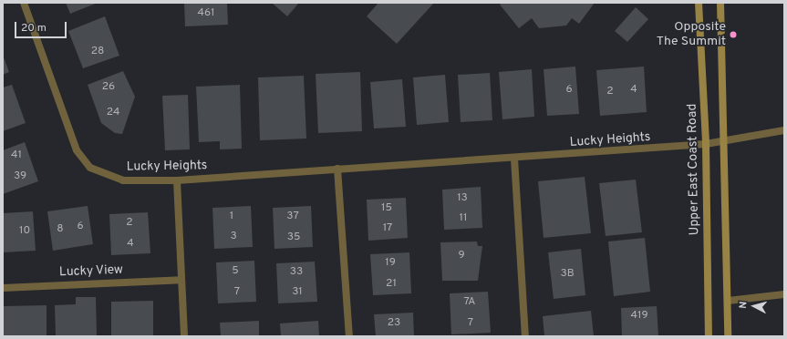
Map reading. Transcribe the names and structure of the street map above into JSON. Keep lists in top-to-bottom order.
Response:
{
  "streets": {
    "main road": ["Upper East Coast Road"],
    "street": ["Lucky Heights", "Lucky View"]
  },
  "crossings": [
    ["Lucky Heights", "Upper East Coast Road"]
  ],
  "places": ["Opposite The Summit"],
  "house_numbers": [
    "461",
    "28",
    "26",
    "6",
    "4",
    "2",
    "24",
    "41",
    "39",
    "13",
    "15",
    "1",
    "37",
    "11",
    "2",
    "6",
    "17",
    "8",
    "10",
    "3",
    "35",
    "4",
    "9",
    "19",
    "5",
    "33",
    "3B",
    "21",
    "7",
    "31",
    "7A",
    "419",
    "23",
    "7"
  ],
  "scale_bar": "20 m",
  "north": "left"
}
